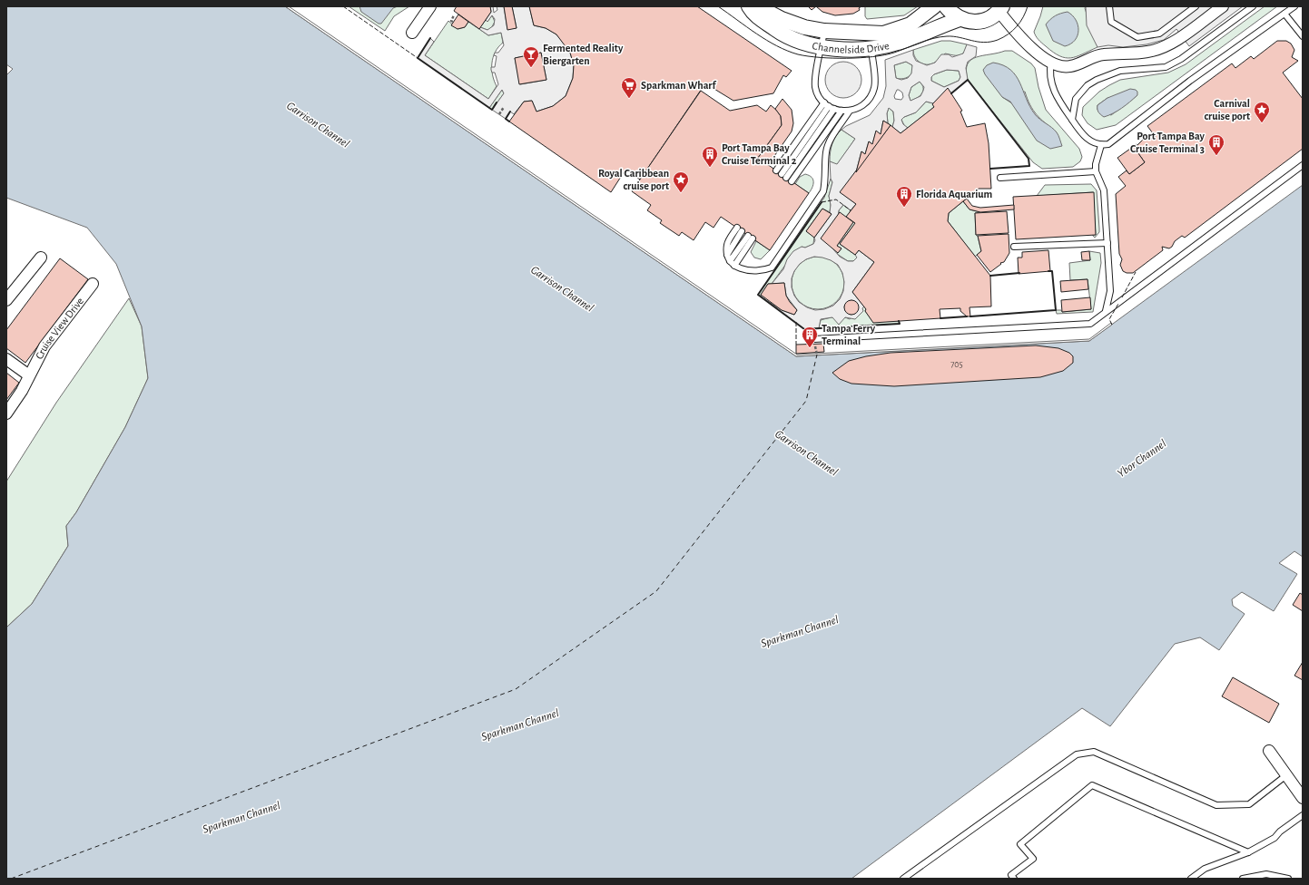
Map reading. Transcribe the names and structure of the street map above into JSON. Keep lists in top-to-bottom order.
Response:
{
  "streets": {
    "main road": ["Channelside Drive"],
    "street": ["Cruise View Drive"]
  },
  "water": ["Garrison Channel", "Ybor Channel", "Sparkman Channel"],
  "places": {
    "bar": ["Fermented Reality Biergarten"],
    "supermarket": ["Sparkman Wharf"],
    "place": ["Carnival cruise port", "Royal Caribbean cruise port"],
    "building": [
      "Port Tampa Bay Cruise Terminal 3",
      "Port Tampa Bay Cruise Terminal 2",
      "Florida Aquarium",
      "Tampa Ferry Terminal"
    ]
  },
  "house_numbers": ["705"]
}
